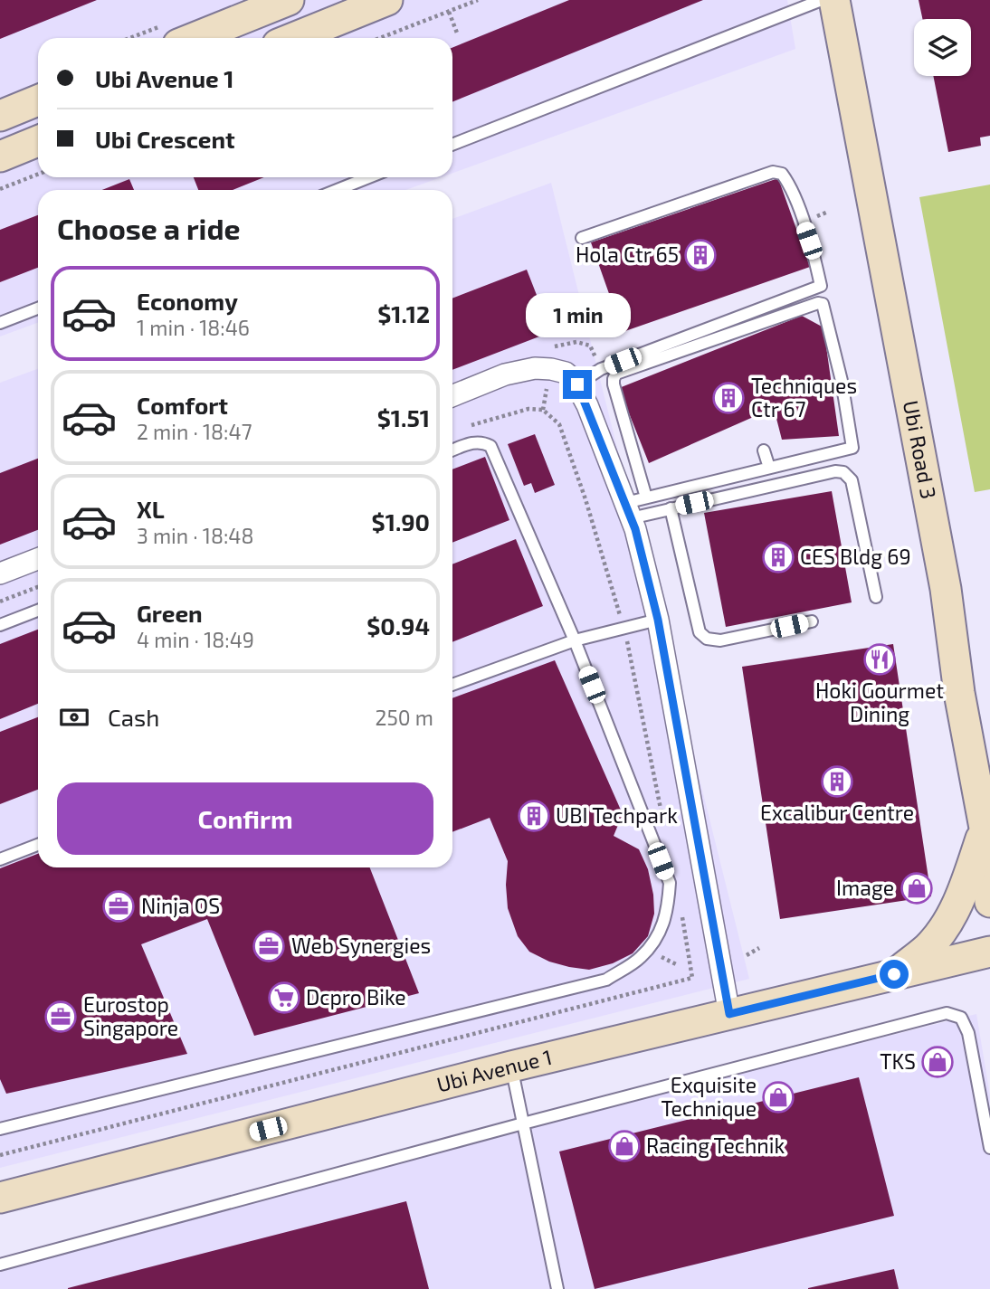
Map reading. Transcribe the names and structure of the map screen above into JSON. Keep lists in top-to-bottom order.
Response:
{
  "streets": {
    "street": ["Ubi Road 3", "Ubi Avenue 1"]
  },
  "places": {
    "building": [
      "Hola Ctr 65",
      "Techniques Ctr 67",
      "CES Bldg 69",
      "Excalibur Centre",
      "UBI Techpark"
    ],
    "restaurant": ["Hoki Gourmet Dining"],
    "shop": [
      "Image",
      "TKS",
      "Exquisite Technique",
      "Racing Technik"
    ],
    "office": ["Ninja OS", "Web Synergies", "Eurostop Singapore"],
    "supermarket": ["Dcpro Bike"]
  },
  "page": {
    "banner": ["Ubi Avenue 1", "Ubi Crescent"],
    "heading": "Choose a ride",
    "list": [
      {
        "name": "Economy",
        "note": "1 min · 18:46",
        "value": "$1.12"
      },
      {
        "name": "Comfort",
        "note": "2 min · 18:47",
        "value": "$1.51"
      },
      {
        "name": "XL",
        "note": "3 min · 18:48",
        "value": "$1.90"
      },
      {
        "name": "Green",
        "note": "4 min · 18:49",
        "value": "$0.94"
      }
    ],
    "bubble": "1 min",
    "pay": ["Cash", "250 m"],
    "buttons": "Confirm"
  }
}
